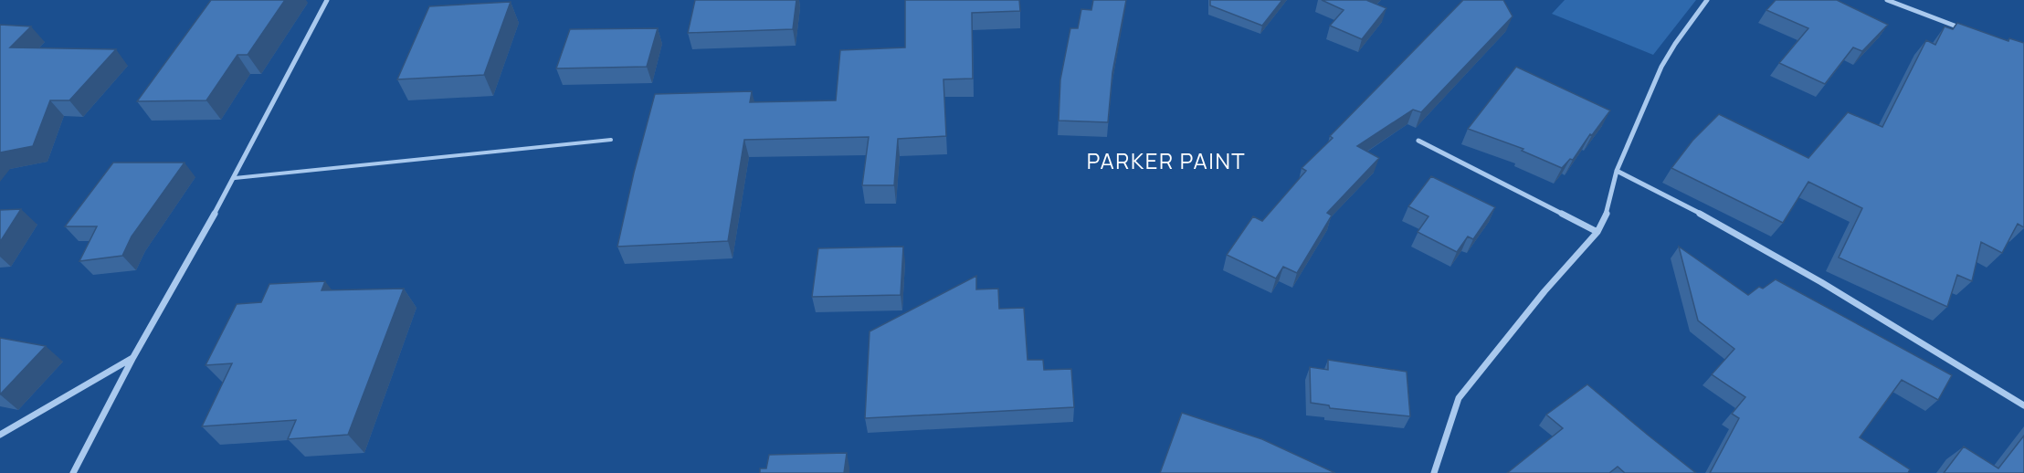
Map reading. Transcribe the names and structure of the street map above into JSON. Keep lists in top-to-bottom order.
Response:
{
  "districts": ["PARKER PAINT"]
}
